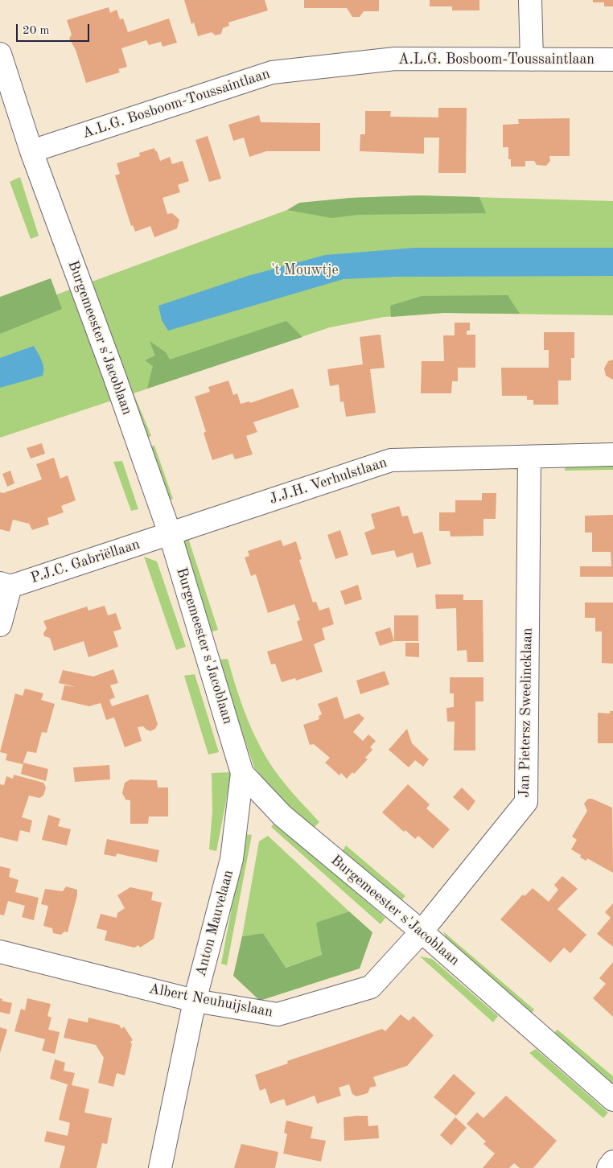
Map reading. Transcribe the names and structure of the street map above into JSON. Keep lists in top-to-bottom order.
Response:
{
  "streets": {
    "street": [
      "A.L.G. Bosboom-Toussaintlaan",
      "Burgemeester s'Jacoblaan",
      "J.J.H. Verhulstlaan",
      "P.J.C. Gabriëllaan",
      "Jan Pietersz Sweelincklaan",
      "Anton Mauvelaan",
      "Albert Neuhuijslaan"
    ]
  },
  "crossings": [
    ["A.L.G. Bosboom-Toussaintlaan", "Burgemeester s'Jacoblaan"],
    ["Burgemeester s'Jacoblaan", "J.J.H. Verhulstlaan"],
    ["Burgemeester s'Jacoblaan", "P.J.C. Gabriëllaan"],
    ["Burgemeester s'Jacoblaan", "Jan Pietersz Sweelincklaan"],
    ["Burgemeester s'Jacoblaan", "Anton Mauvelaan"],
    ["Burgemeester s'Jacoblaan", "Albert Neuhuijslaan"],
    ["J.J.H. Verhulstlaan", "P.J.C. Gabriëllaan"],
    ["J.J.H. Verhulstlaan", "Jan Pietersz Sweelincklaan"],
    ["Jan Pietersz Sweelincklaan", "Albert Neuhuijslaan"],
    ["Anton Mauvelaan", "Albert Neuhuijslaan"]
  ],
  "parks": ["'t Mouwtje"],
  "scale_bar": "20 m"
}
